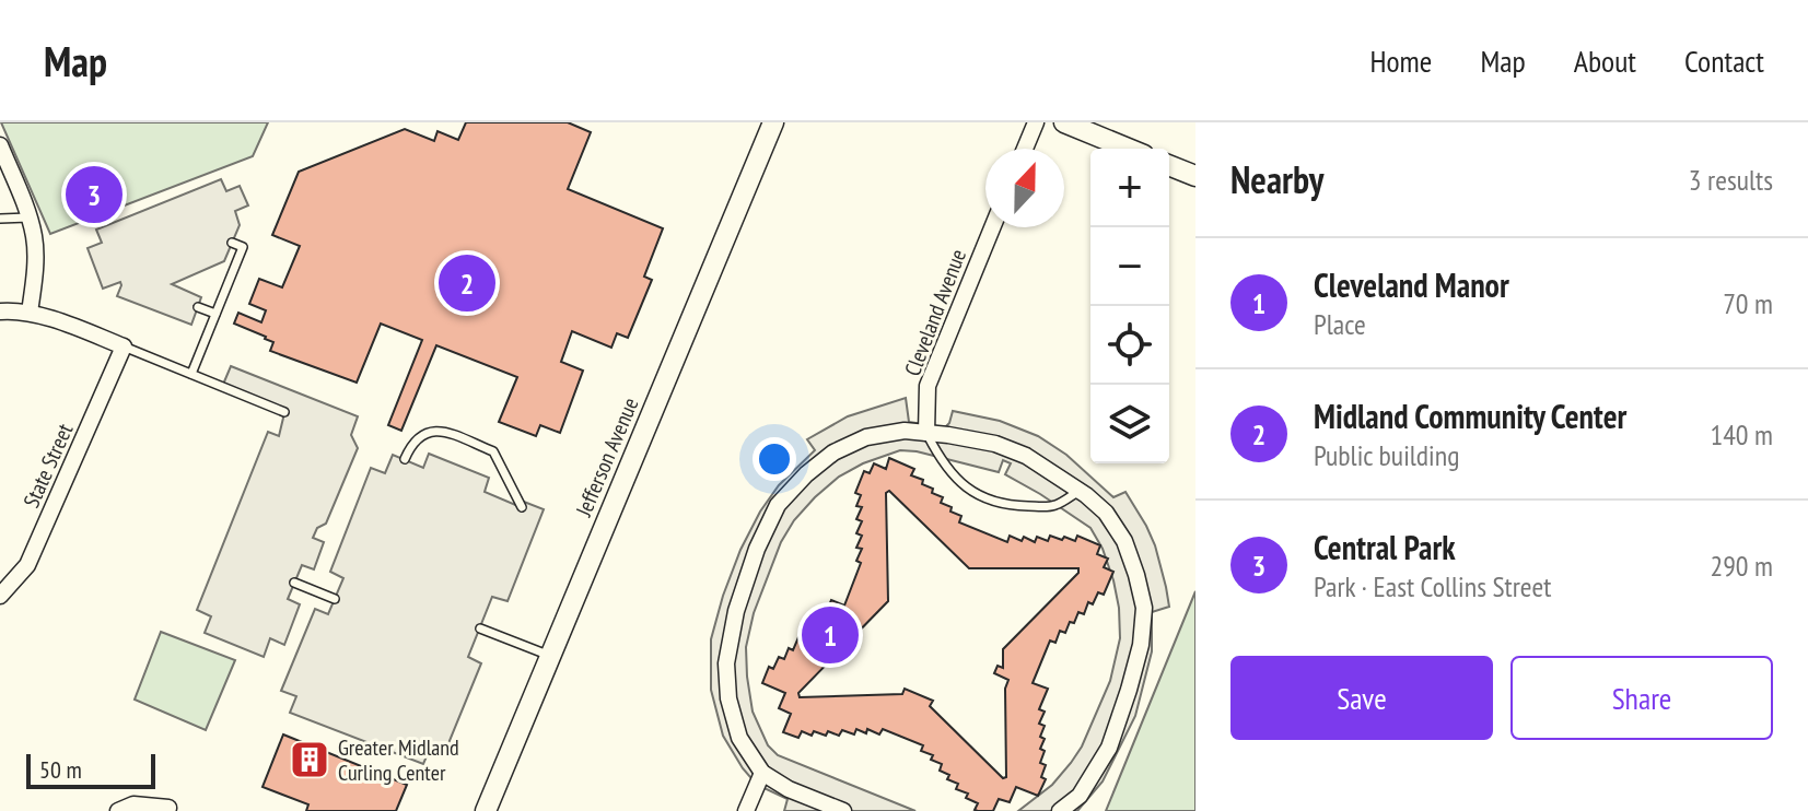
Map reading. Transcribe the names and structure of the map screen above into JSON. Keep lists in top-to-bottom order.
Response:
{
  "streets": {
    "street": ["Cleveland Avenue", "Jefferson Avenue", "State Street"]
  },
  "places": {
    "building": ["Greater Midland Curling Center"]
  },
  "scale_bar": "50 m",
  "north": "top",
  "page": {
    "header": "Map",
    "nav": [
      "Home",
      "Map",
      "About",
      "Contact"
    ],
    "heading": ["Nearby", "3 results"],
    "map_buttons": ["+", "−"],
    "pins": ["3", "2", "1"],
    "list": [
      {
        "mark": "1",
        "name": "Cleveland Manor",
        "note": "Place",
        "value": "70 m"
      },
      {
        "mark": "2",
        "name": "Midland Community Center",
        "note": "Public building",
        "value": "140 m"
      },
      {
        "mark": "3",
        "name": "Central Park",
        "note": "Park · East Collins Street",
        "value": "290 m"
      }
    ],
    "buttons": ["Save", "Share"],
    "scale": "50 m"
  }
}
